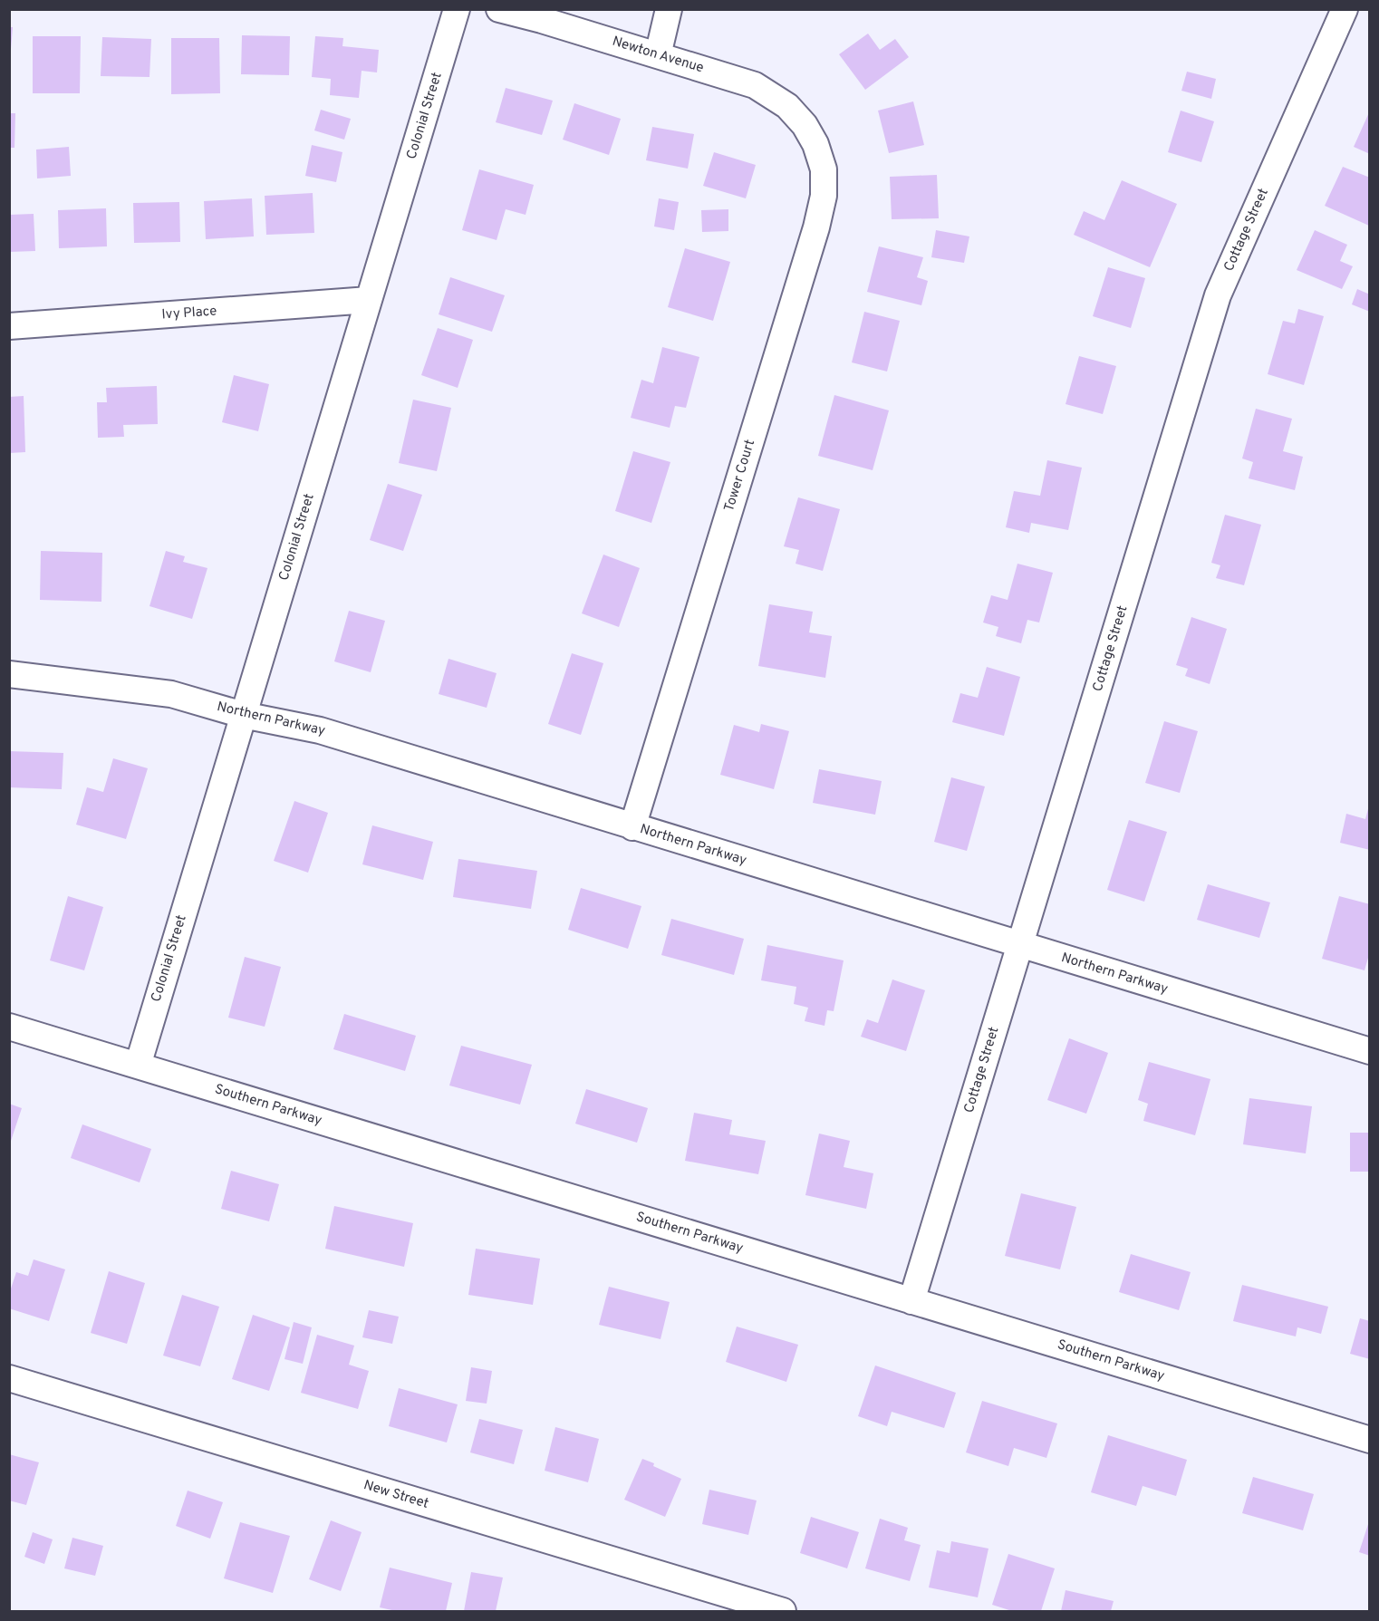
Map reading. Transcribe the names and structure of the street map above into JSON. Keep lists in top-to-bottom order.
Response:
{
  "streets": {
    "street": [
      "Newton Avenue",
      "Colonial Street",
      "Cottage Street",
      "Ivy Place",
      "Tower Court",
      "Northern Parkway",
      "Southern Parkway",
      "New Street"
    ]
  },
  "crossings": [
    ["Newton Avenue", "Tower Court"],
    ["Colonial Street", "Ivy Place"],
    ["Colonial Street", "Northern Parkway"],
    ["Colonial Street", "Southern Parkway"],
    ["Cottage Street", "Northern Parkway"],
    ["Cottage Street", "Southern Parkway"],
    ["Tower Court", "Northern Parkway"]
  ]
}
